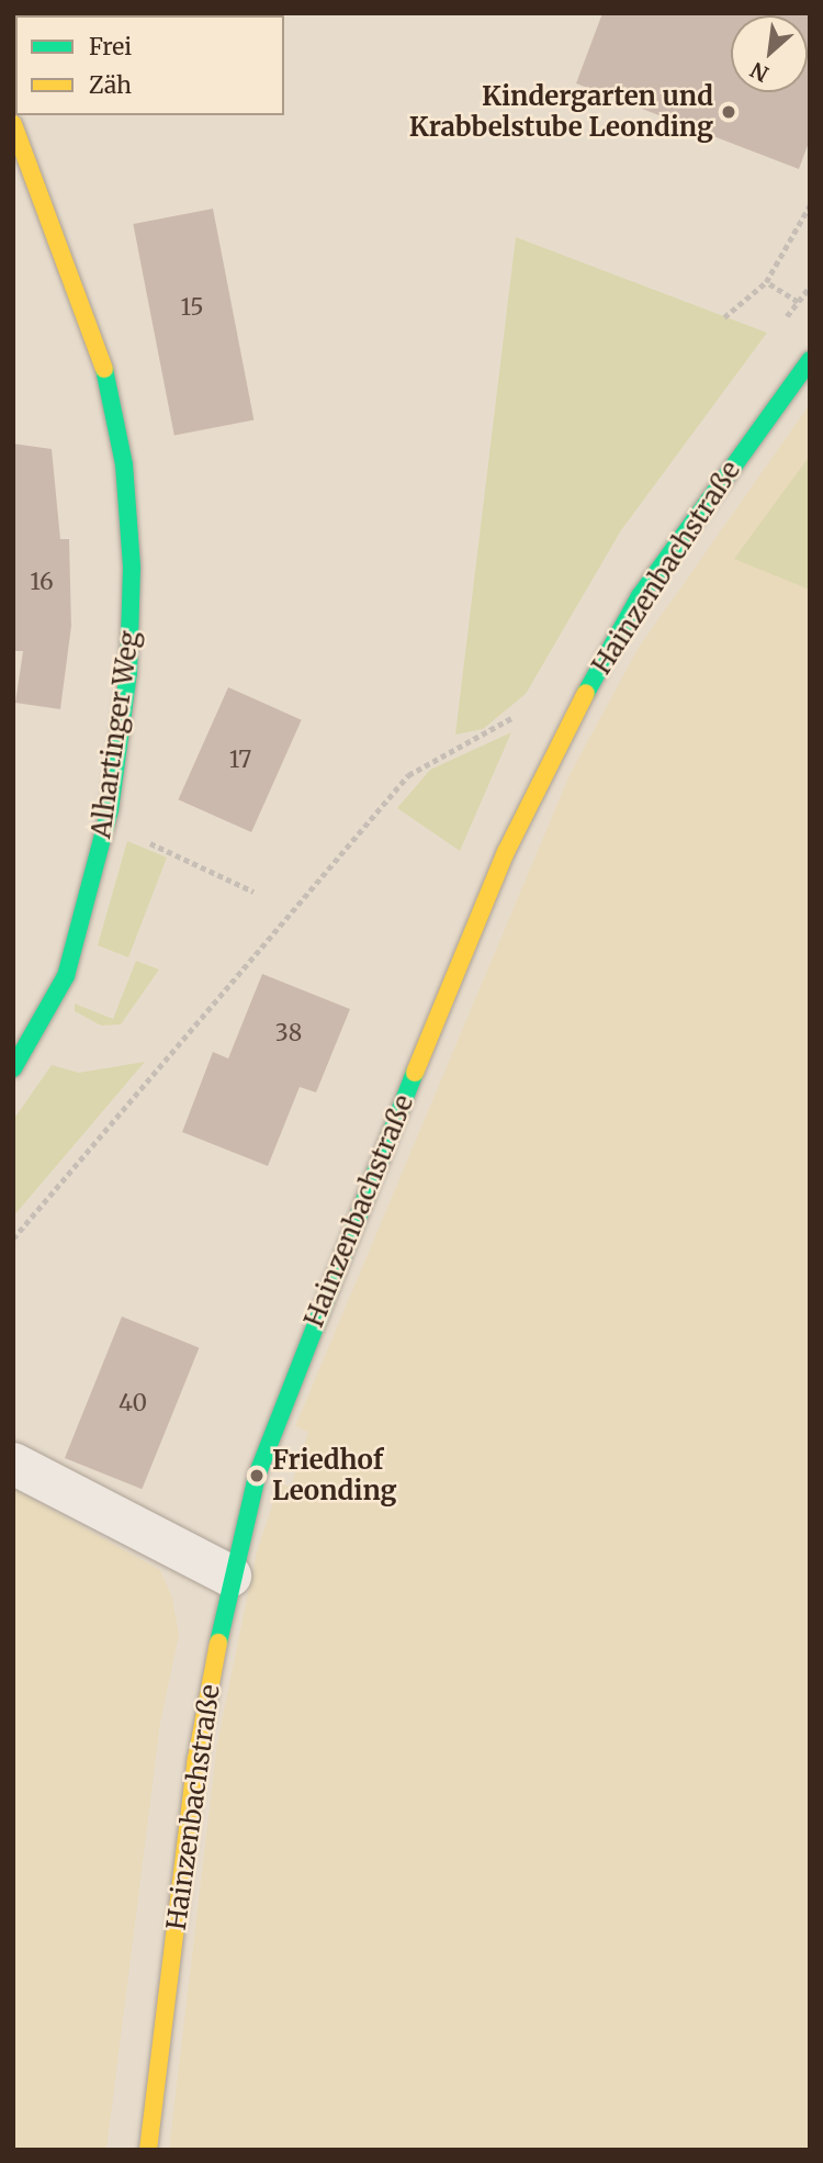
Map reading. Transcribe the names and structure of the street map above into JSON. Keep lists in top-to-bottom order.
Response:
{
  "streets": {
    "street": ["Hainzenbachstraße", "Alhartinger Weg"]
  },
  "places": ["Kindergarten und Krabbelstube Leonding", "Friedhof Leonding"],
  "house_numbers": [
    "15",
    "16",
    "17",
    "38",
    "40"
  ],
  "legend": ["Frei", "Zäh"],
  "north": "bottom left"
}
